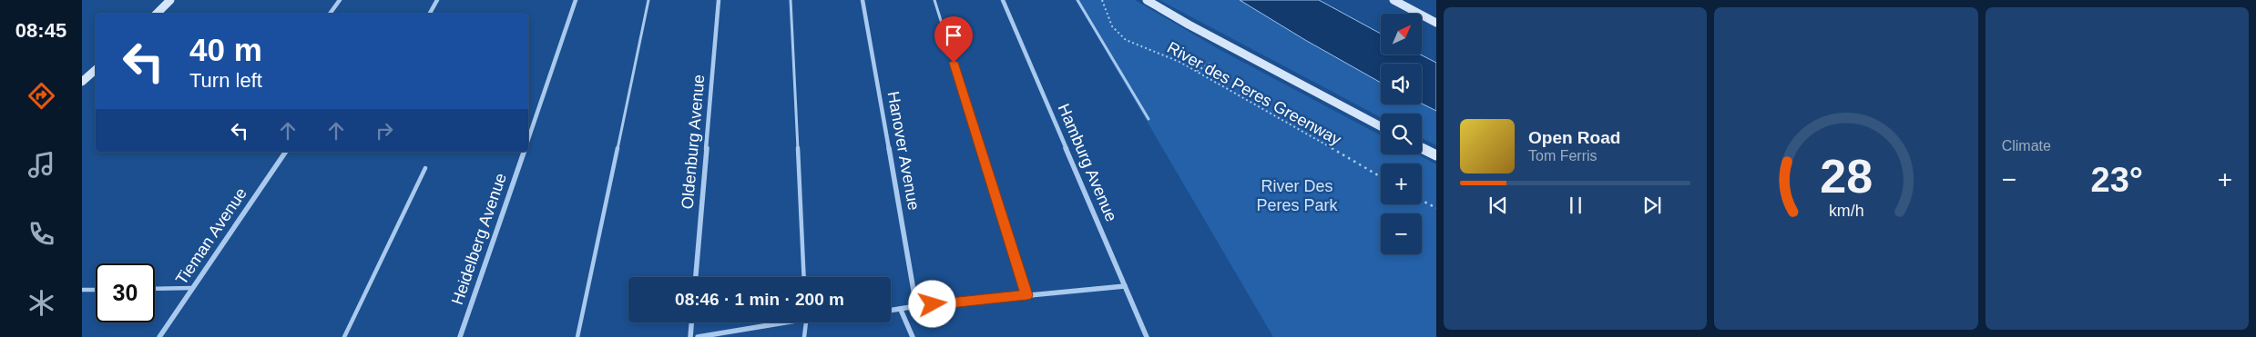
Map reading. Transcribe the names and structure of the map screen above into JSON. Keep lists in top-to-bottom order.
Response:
{
  "streets": {
    "street": [
      "Oldenburg Avenue",
      "Hanover Avenue",
      "Hamburg Avenue",
      "Tieman Avenue",
      "Heidelberg Avenue"
    ],
    "path": ["River des Peres Greenway"]
  },
  "parks": ["River Des Peres Park"],
  "north": "top right",
  "page": {
    "tabs": "08:45",
    "tile": "Climate",
    "map_buttons": ["+", "−"],
    "turn": ["40 m", "Turn left"],
    "song": ["Open Road", "Tom Ferris"],
    "heat": ["−", "23°", "+"],
    "limit": "30",
    "trip": "08:46 · 1 min · 200 m",
    "gauge": ["28", "km/h"]
  }
}
